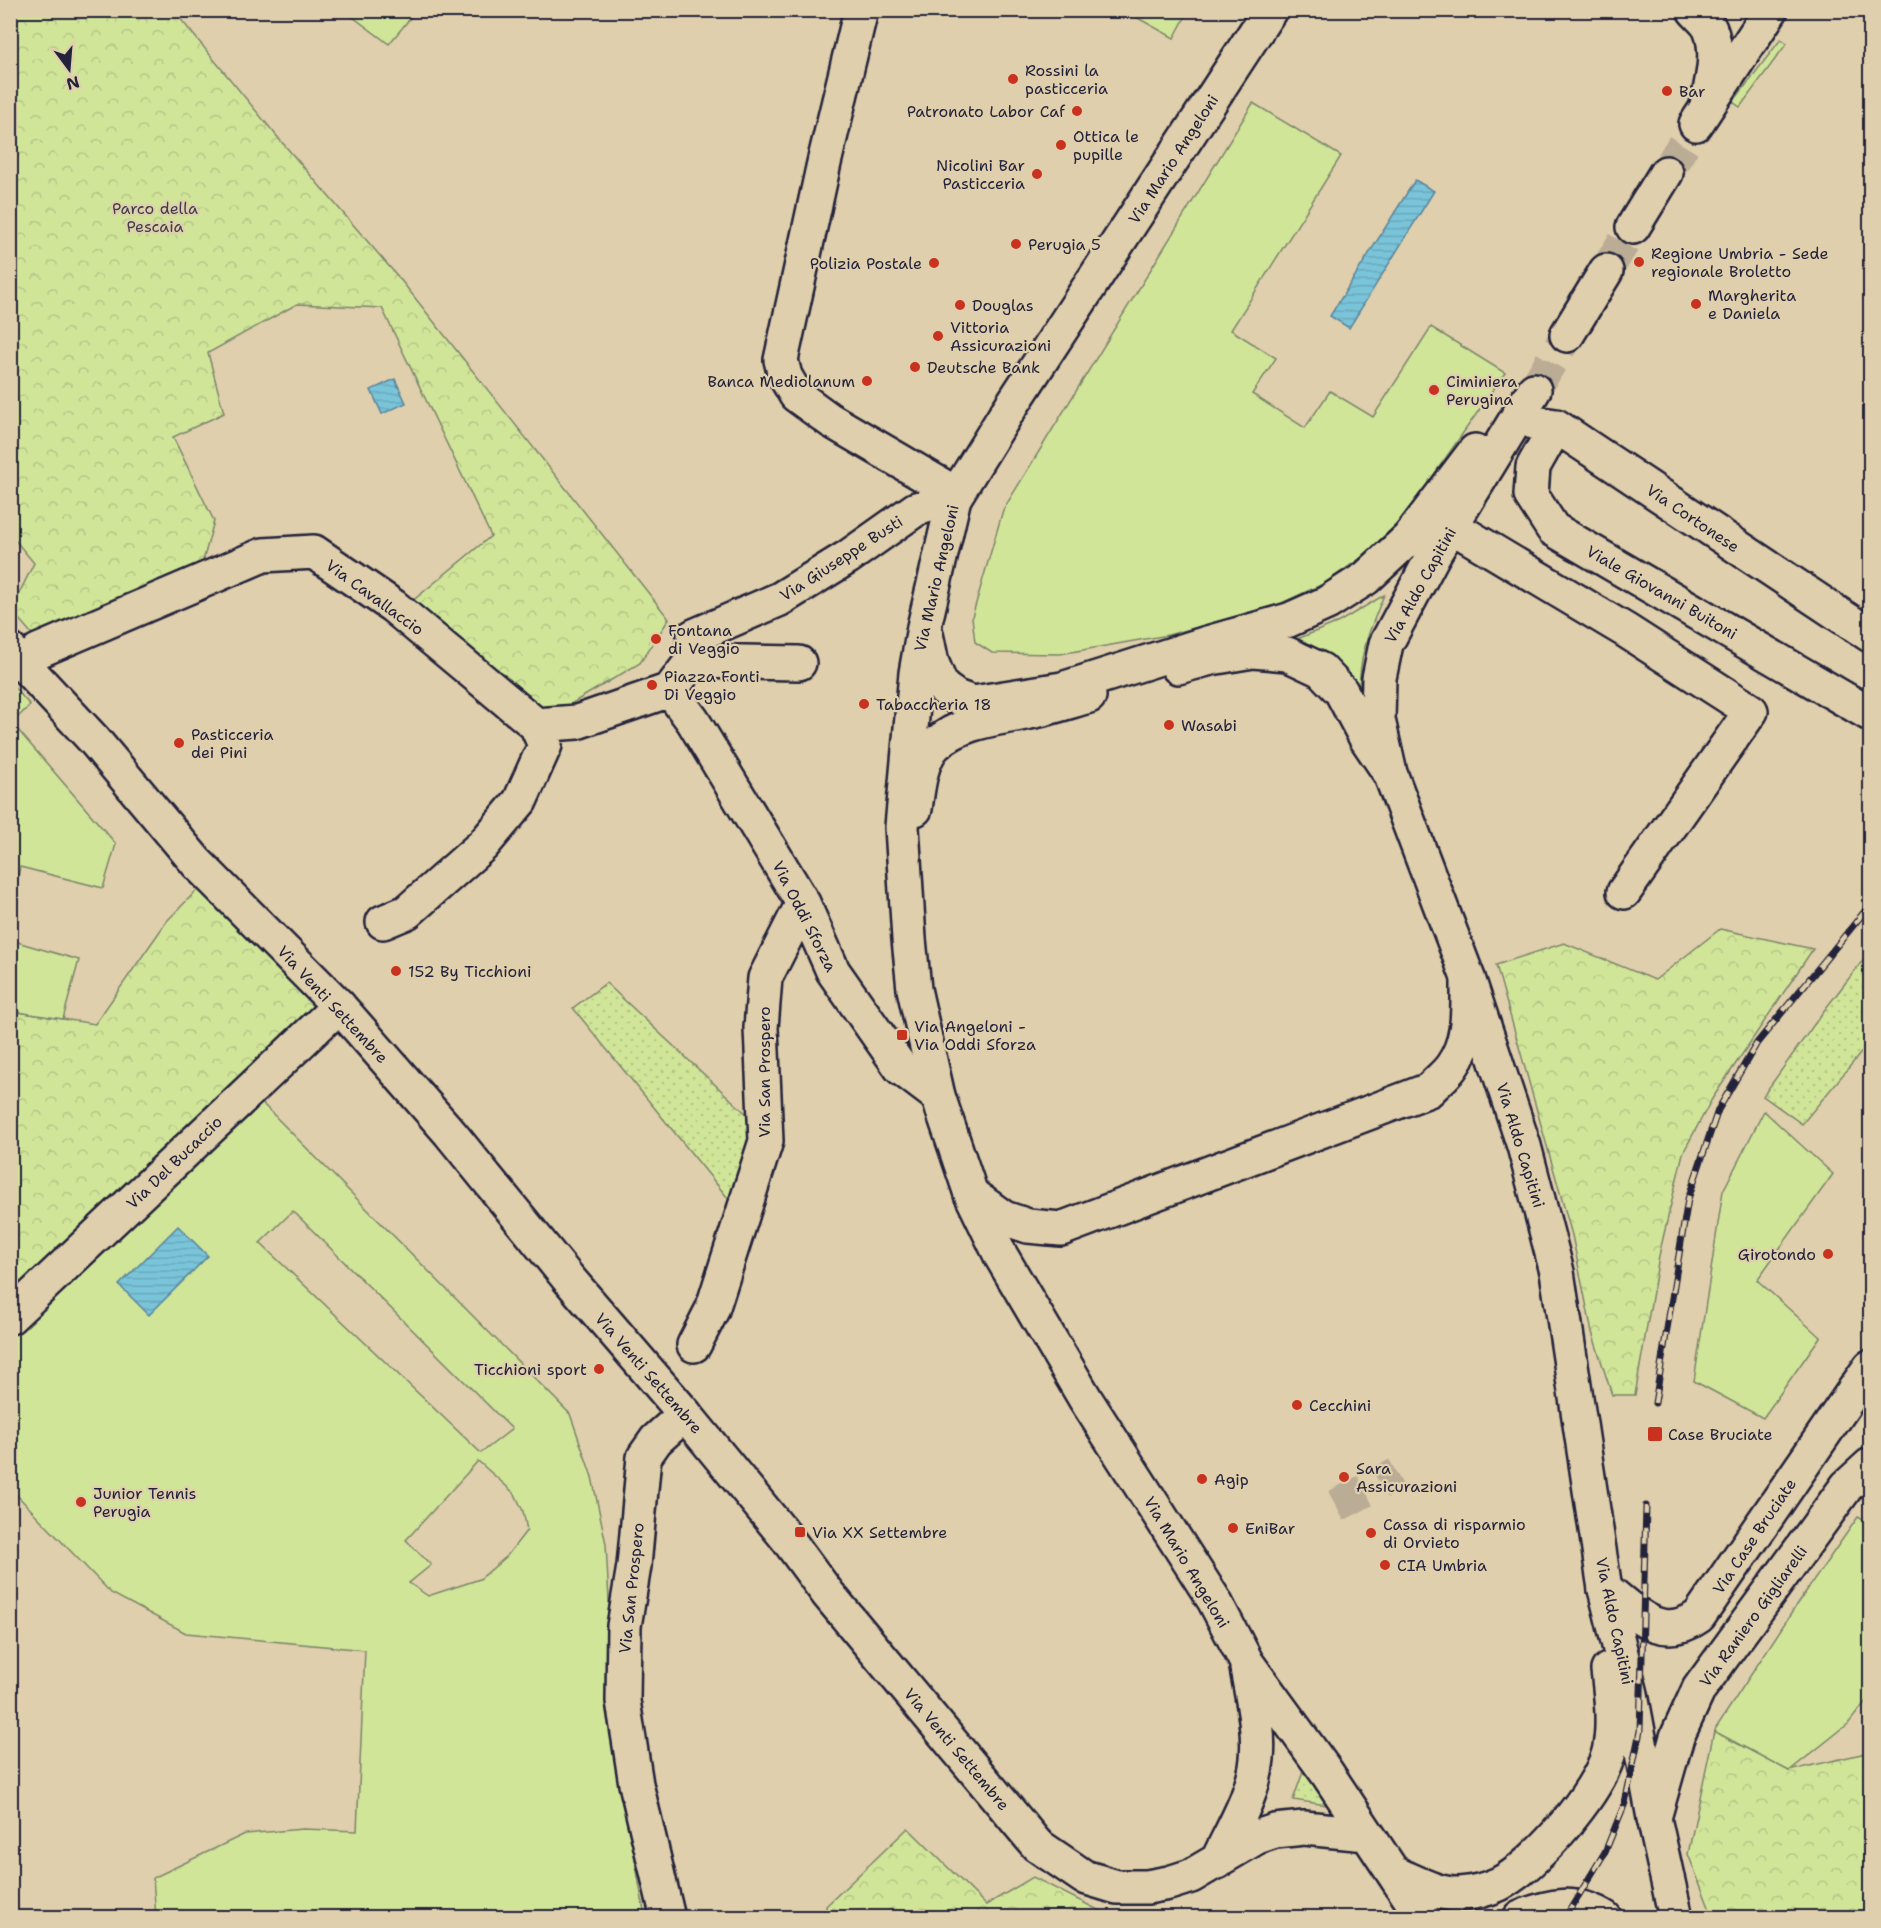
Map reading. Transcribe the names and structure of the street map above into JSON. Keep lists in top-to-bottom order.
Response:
{
  "streets": {
    "street": [
      "Via Mario Angeloni",
      "Via Cortonese",
      "Via Giuseppe Busti",
      "Via Aldo Capitini",
      "Viale Giovanni Buitoni",
      "Via Cavallaccio",
      "Via Oddi Sforza",
      "Via Venti Settembre",
      "Via San Prospero",
      "Via Del Bucaccio",
      "Via Case Bruciate",
      "Via Raniero Gigliarelli"
    ]
  },
  "crossings": [
    ["Via Mario Angeloni", "Via Giuseppe Busti"],
    ["Via Mario Angeloni", "Via Oddi Sforza"],
    ["Via Mario Angeloni", "Via Venti Settembre"],
    ["Via Cortonese", "Viale Giovanni Buitoni"],
    ["Via Aldo Capitini", "Via Case Bruciate"],
    ["Via Aldo Capitini", "Via Raniero Gigliarelli"],
    ["Via Cavallaccio", "Via Venti Settembre"],
    ["Via Oddi Sforza", "Via San Prospero"],
    ["Via Venti Settembre", "Via San Prospero"],
    ["Via Venti Settembre", "Via Del Bucaccio"]
  ],
  "parks": ["Parco della Pescaia"],
  "places": {
    "other": [
      "Rossini la pasticceria",
      "Bar",
      "Patronato Labor Caf",
      "Ottica le pupille",
      "Nicolini Bar Pasticceria",
      "Perugia 5",
      "Regione Umbria - Sede regionale Broletto",
      "Polizia Postale",
      "Margherita e Daniela",
      "Douglas",
      "Vittoria Assicurazioni",
      "Deutsche Bank",
      "Banca Mediolanum",
      "Ciminiera Perugina",
      "Fontana di Veggio",
      "Piazza Fonti Di Veggio",
      "Tabaccheria 18",
      "Wasabi",
      "Pasticceria dei Pini",
      "152 By Ticchioni",
      "Girotondo",
      "Ticchioni sport",
      "Cecchini",
      "Sara Assicurazioni",
      "Agip",
      "Junior Tennis Perugia",
      "EniBar",
      "Cassa di risparmio di Orvieto",
      "CIA Umbria"
    ],
    "transit": ["Via Angeloni - Via Oddi Sforza", "Case Bruciate", "Via XX Settembre"]
  },
  "north": "bottom"
}
